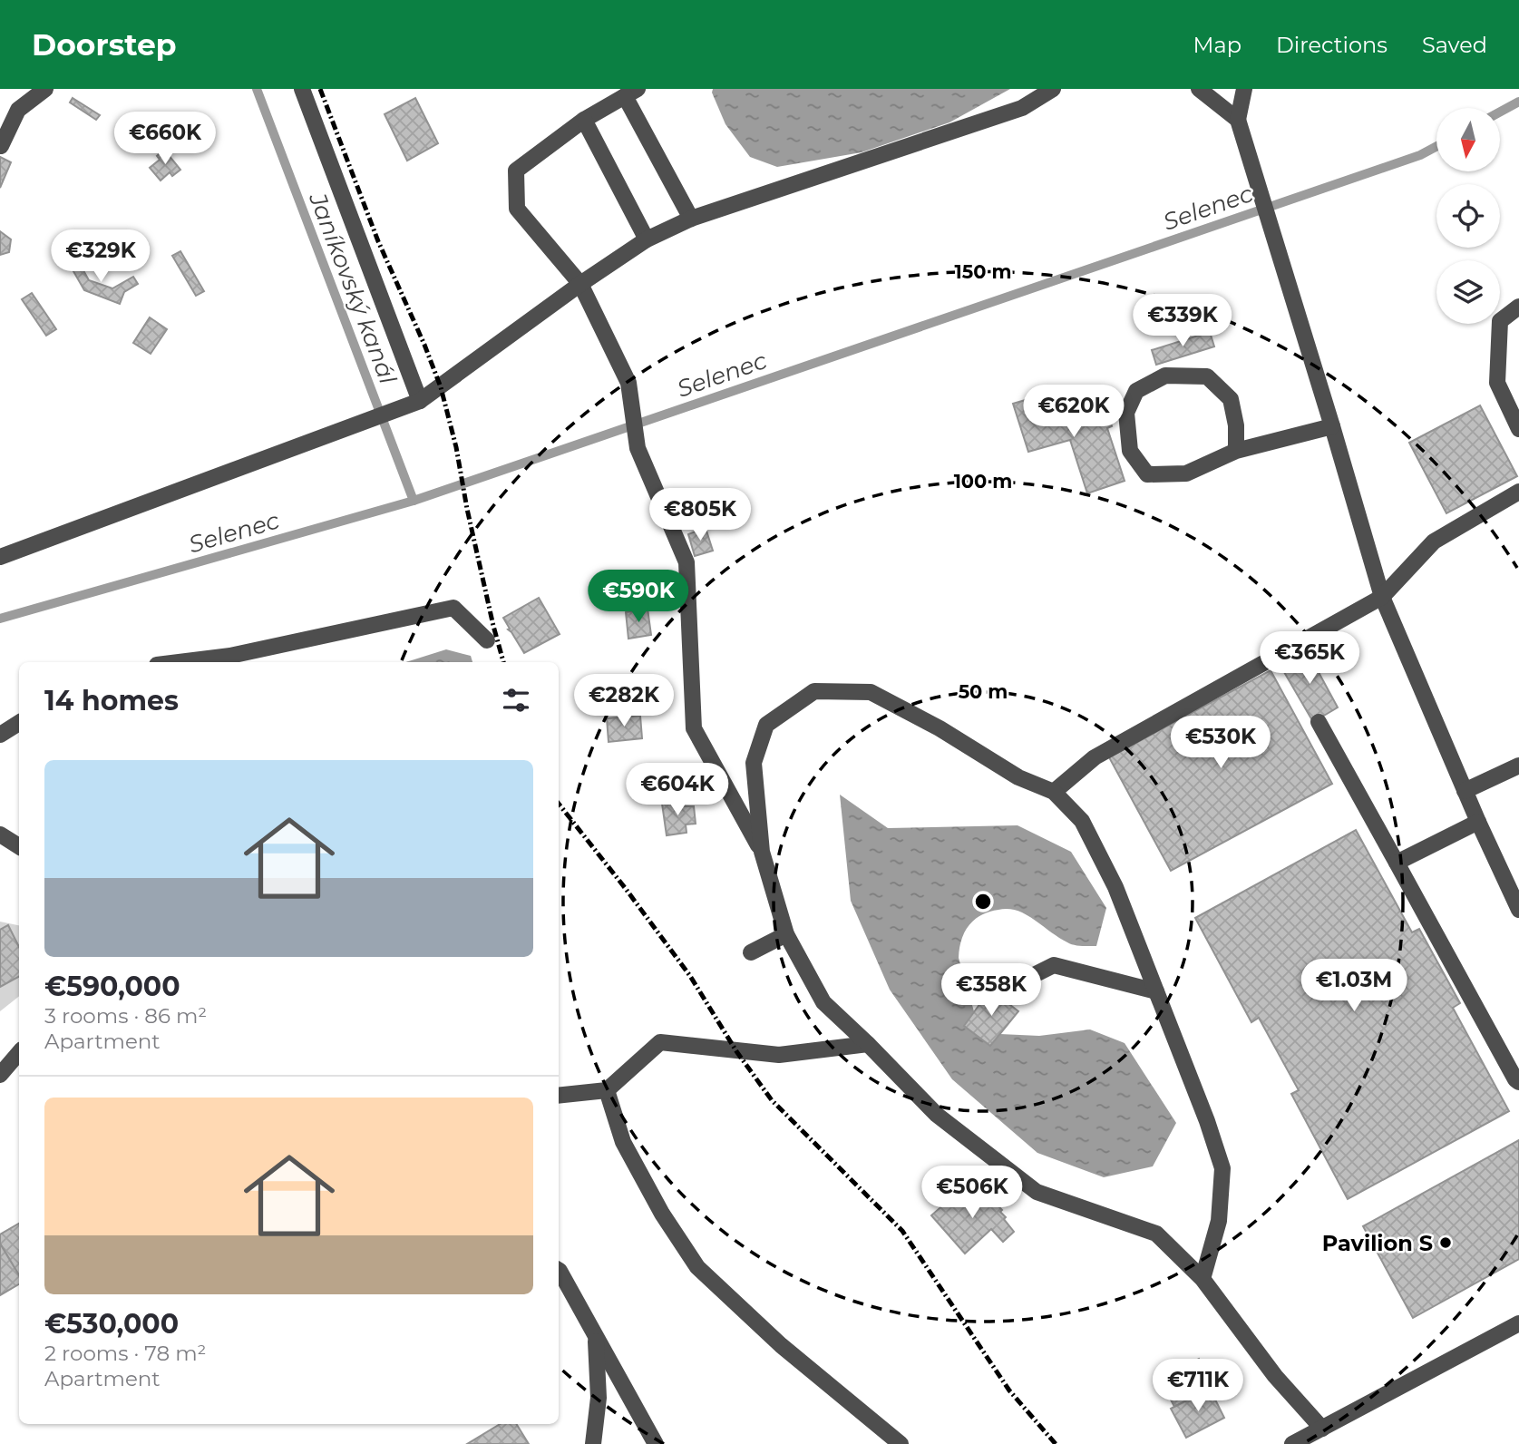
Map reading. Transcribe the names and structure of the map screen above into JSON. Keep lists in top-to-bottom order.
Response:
{
  "water": ["Selenec", "Janíkovský kanál"],
  "places": ["Pavilion S"],
  "north": "bottom",
  "page": {
    "header": "Doorstep",
    "nav": ["Map", "Directions", "Saved"],
    "price": [
      "€660K",
      "€329K",
      "€339K",
      "€620K",
      "€805K",
      "€590K",
      "€365K",
      "€282K",
      "€530K",
      "€604K",
      "€1.03M",
      "€358K",
      "€506K",
      "€711K"
    ],
    "heading": "14 homes",
    "list": [
      {
        "name": "€590,000",
        "note": "3 rooms · 86 m² · Apartment"
      },
      {
        "name": "€530,000",
        "note": "2 rooms · 78 m² · Apartment"
      }
    ]
  },
  "rings": ["150 m", "100 m", "50 m"]
}
